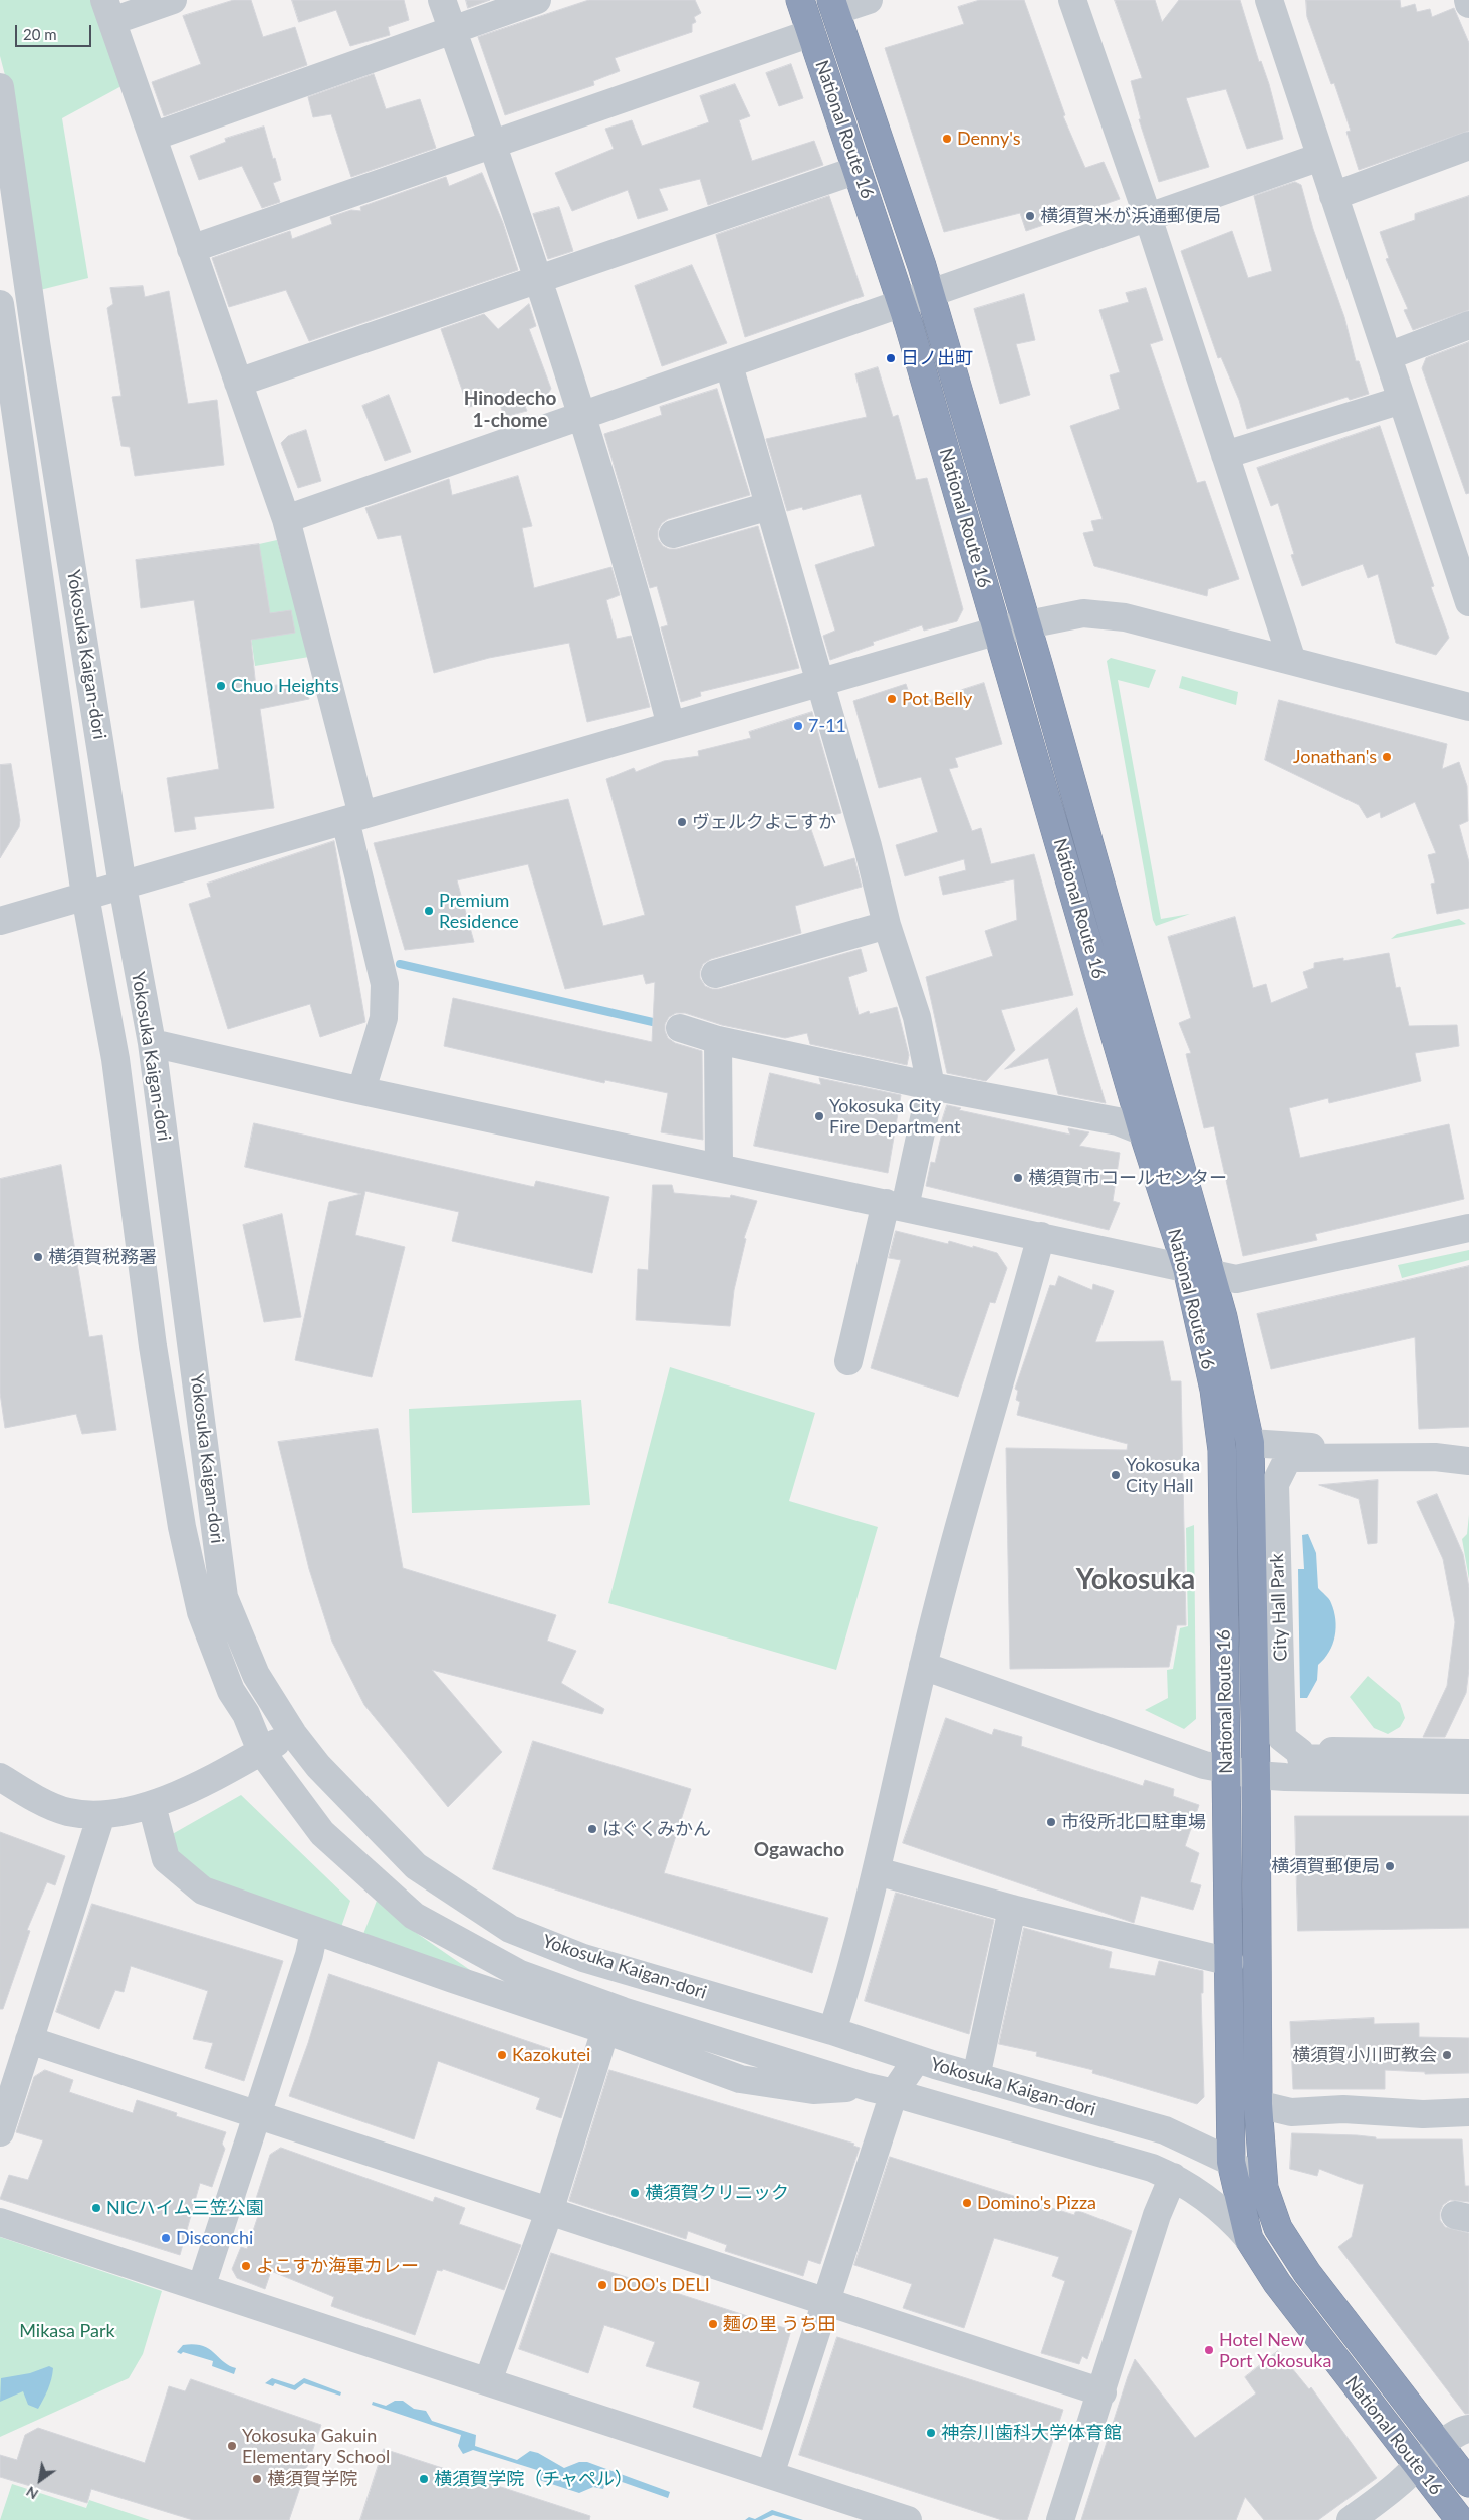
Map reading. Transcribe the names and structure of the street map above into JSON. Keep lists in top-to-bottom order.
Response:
{
  "streets": {
    "highway": ["National Route 16"],
    "street": ["Yokosuka Kaigan-dori", "City Hall Park"]
  },
  "crossings": [
    ["National Route 16", "Yokosuka Kaigan-dori"]
  ],
  "districts": ["Hinodecho 1-chome", "Yokosuka", "Ogawacho"],
  "parks": ["Mikasa Park"],
  "places": [
    "Denny's",
    "横須賀米が浜通郵便局",
    "日ノ出町",
    "Chuo Heights",
    "Pot Belly",
    "7-11",
    "Jonathan's",
    "ヴェルクよこすか",
    "Premium Residence",
    "Yokosuka City Fire Department",
    "横須賀市コールセンター",
    "横須賀税務署",
    "Yokosuka City Hall",
    "市役所北口駐車場",
    "はぐくみかん",
    "横須賀郵便局",
    "Kazokutei",
    "横須賀小川町教会",
    "横須賀クリニック",
    "Domino's Pizza",
    "NICハイム三笠公園",
    "Disconchi",
    "よこすか海軍カレー",
    "DOO's DELI",
    "麺の里 うち田",
    "Hotel New Port Yokosuka",
    "神奈川歯科大学体育館",
    "Yokosuka Gakuin Elementary School",
    "横須賀学院",
    "横須賀学院（チャペル）"
  ],
  "scale_bar": "20 m",
  "north": "bottom left"
}
